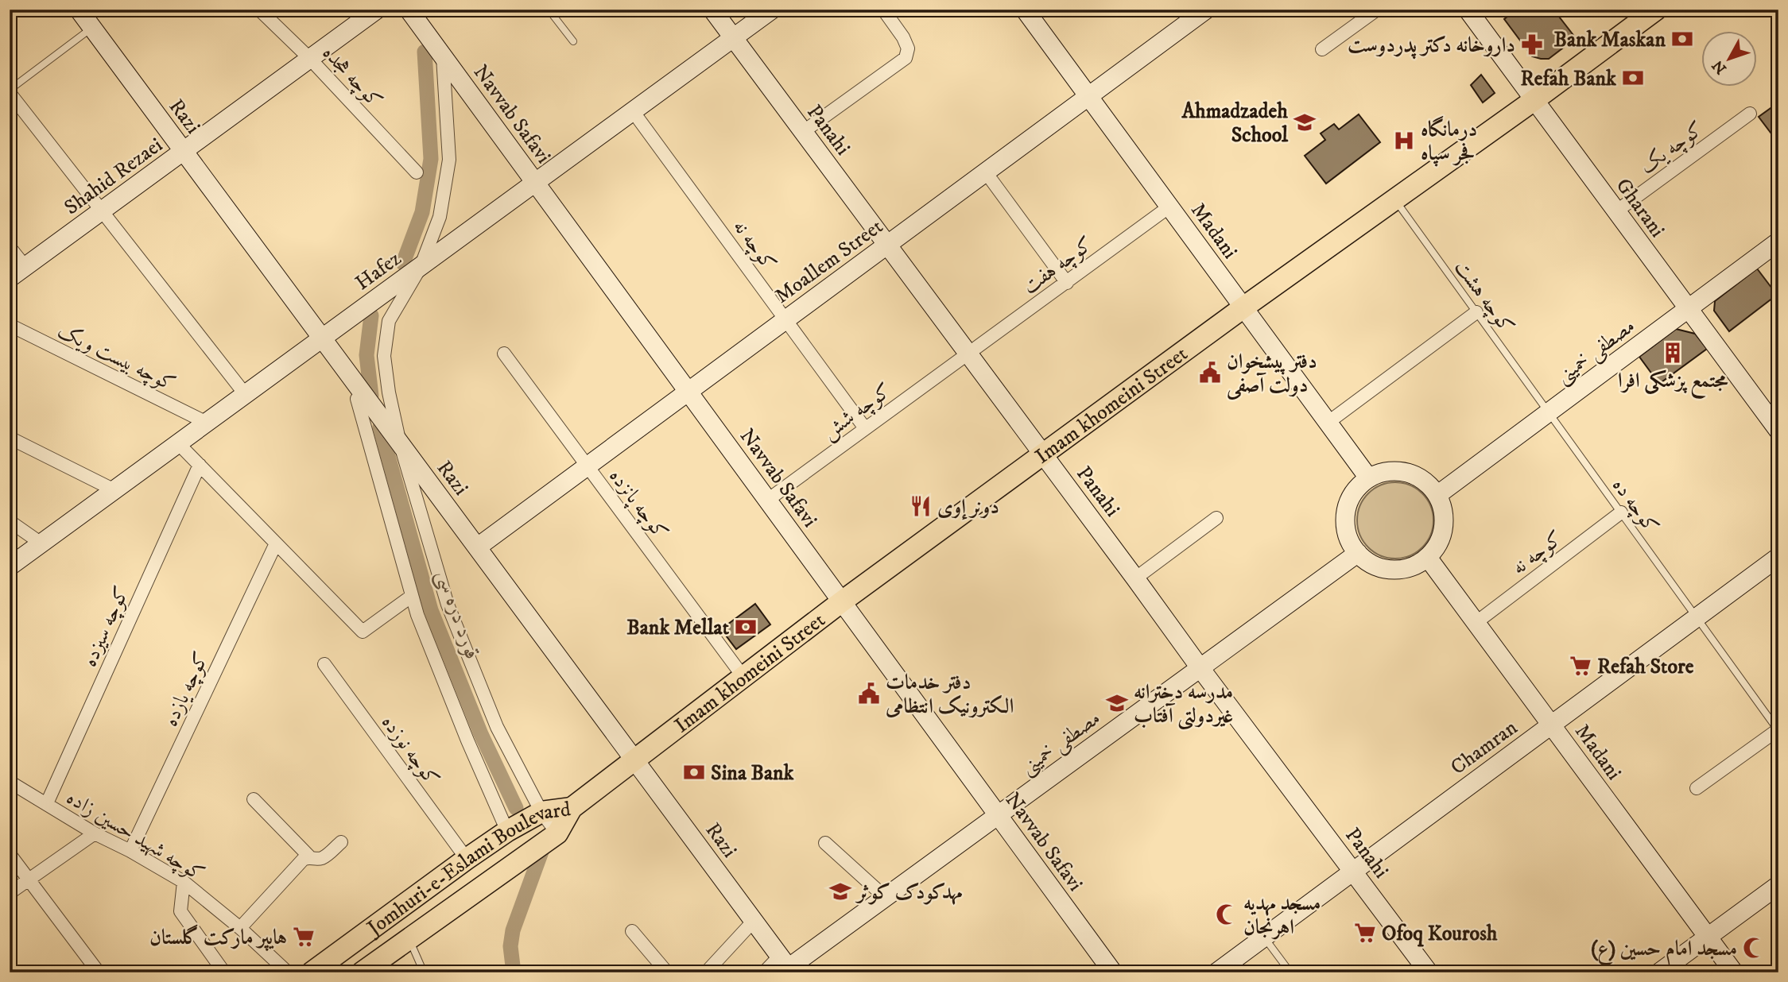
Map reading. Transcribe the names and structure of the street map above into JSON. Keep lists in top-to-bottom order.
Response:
{
  "streets": {
    "main road": ["Imam khomeini Street", "Jomhuri-e-Eslami Boulevard"],
    "street": [
      "کوچه هجده",
      "Navvab Safavi",
      "Razi",
      "Panahi",
      "کوچه یک",
      "Shahid Rezaei",
      "Gharani",
      "Madani",
      "کوچه نه",
      "Moallem Street",
      "کوچه هفت",
      "Hafez",
      "مصطفی خمینی",
      "کوچه بیست ویک",
      "کوچه شش",
      "کوچه پانزده",
      "کوچه سیزده",
      "کوچه یازده",
      "Chamran",
      "کوچه نوزده",
      "کوچه شهید حسین زاده"
    ],
    "lane": ["کوچه هشت", "کوچه ده"]
  },
  "crossings": [
    ["کوچه هجده", "Shahid Rezaei"],
    ["Navvab Safavi", "Moallem Street"],
    ["Navvab Safavi", "Hafez"],
    ["Navvab Safavi", "مصطفی خمینی"],
    ["Navvab Safavi", "Imam khomeini Street"],
    ["Navvab Safavi", "کوچه شش"],
    ["Razi", "Shahid Rezaei"],
    ["Razi", "Moallem Street"],
    ["Razi", "Hafez"],
    ["Razi", "مصطفی خمینی"],
    ["Razi", "Imam khomeini Street"],
    ["Panahi", "Moallem Street"],
    ["Panahi", "کوچه هفت"],
    ["Panahi", "Hafez"],
    ["Panahi", "مصطفی خمینی"],
    ["Panahi", "Imam khomeini Street"],
    ["Panahi", "کوچه شش"],
    ["Panahi", "Chamran"],
    ["کوچه یک", "Gharani"],
    ["Gharani", "مصطفی خمینی"],
    ["Gharani", "Imam khomeini Street"],
    ["Madani", "کوچه نه"],
    ["Madani", "Moallem Street"],
    ["Madani", "کوچه هفت"],
    ["Madani", "مصطفی خمینی"],
    ["Madani", "Imam khomeini Street"],
    ["Madani", "Chamran"],
    ["کوچه نه", "Moallem Street"],
    ["کوچه نه", "Hafez"],
    ["کوچه نه", "کوچه شش"],
    ["کوچه نه", "کوچه ده"],
    ["Moallem Street", "کوچه پانزده"],
    ["کوچه هفت", "کوچه شش"],
    ["Hafez", "کوچه بیست ویک"],
    ["کوچه هشت", "مصطفی خمینی"],
    ["کوچه هشت", "Imam khomeini Street"],
    ["کوچه هشت", "کوچه ده"],
    ["مصطفی خمینی", "کوچه ده"],
    ["Imam khomeini Street", "کوچه پانزده"],
    ["Imam khomeini Street", "Jomhuri-e-Eslami Boulevard"],
    ["کوچه ده", "Chamran"],
    ["کوچه سیزده", "کوچه شهید حسین زاده"],
    ["کوچه یازده", "کوچه شهید حسین زاده"],
    ["کوچه نوزده", "Jomhuri-e-Eslami Boulevard"]
  ],
  "water": ["قورد دره سی"],
  "places": {
    "bank": [
      "Bank Maskan",
      "Refah Bank",
      "Bank Mellat",
      "Sina Bank"
    ],
    "pharmacy": ["داروخانه دکتر پدردوست"],
    "school or university": ["Ahmadzadeh School", "مدرسه دخترانه غیردولتی آفتاب", "مهدکودک کوثر"],
    "hospital": ["درمانگاه فجر سپاه"],
    "building": ["مجتمع پزشکی افرا"],
    "public building": ["دفتر پیشخوان دولت آصفی", "دفتر خدمات الکترونیک انتظامی"],
    "restaurant": ["دونر إوی"],
    "supermarket": ["Refah Store", "Ofoq Kourosh", "هایپر مارکت گلستان"],
    "mosque": ["مسجد مهدیه اهرنجان", "مسجد امام حسین (ع)"]
  },
  "north": "bottom left"
}
